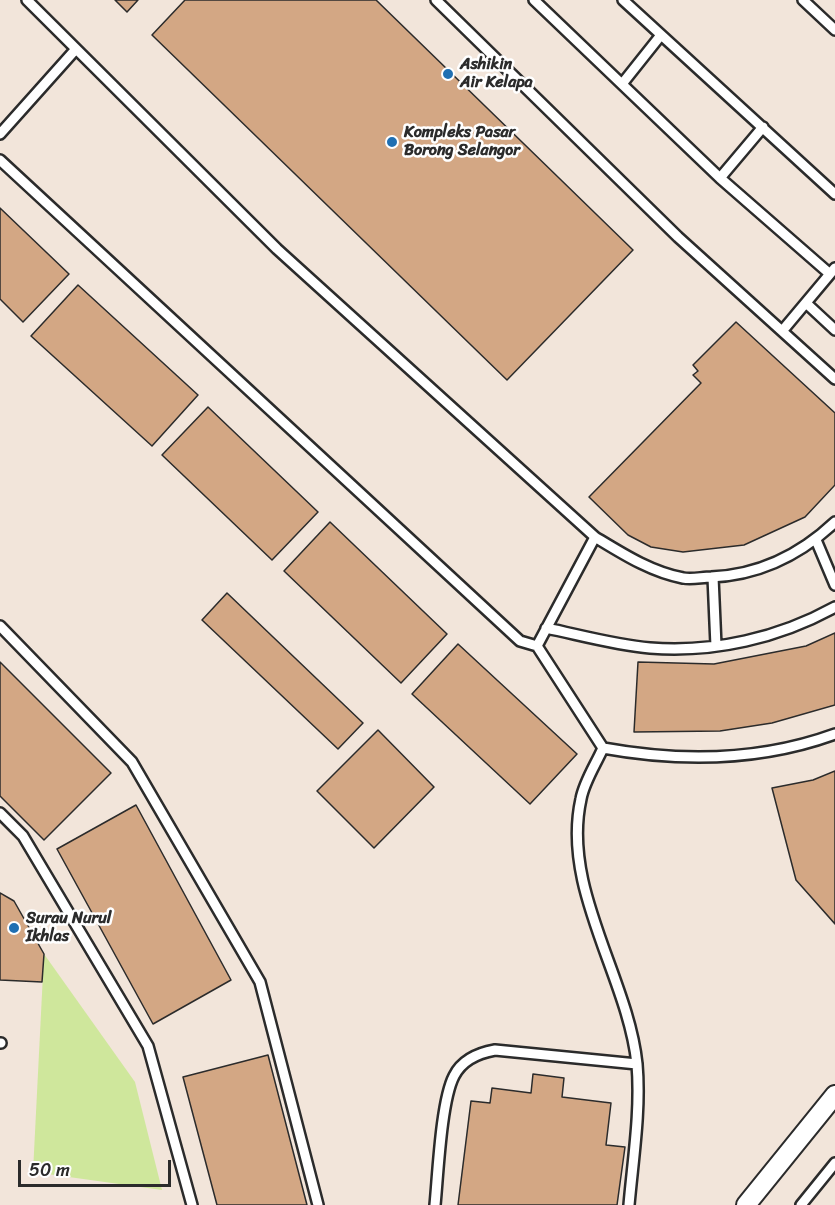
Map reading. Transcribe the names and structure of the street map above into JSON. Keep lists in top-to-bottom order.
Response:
{
  "places": ["Ashikin Air Kelapa", "Kompleks Pasar Borong Selangor", "Surau Nurul Ikhlas"],
  "scale_bar": "50 m"
}
